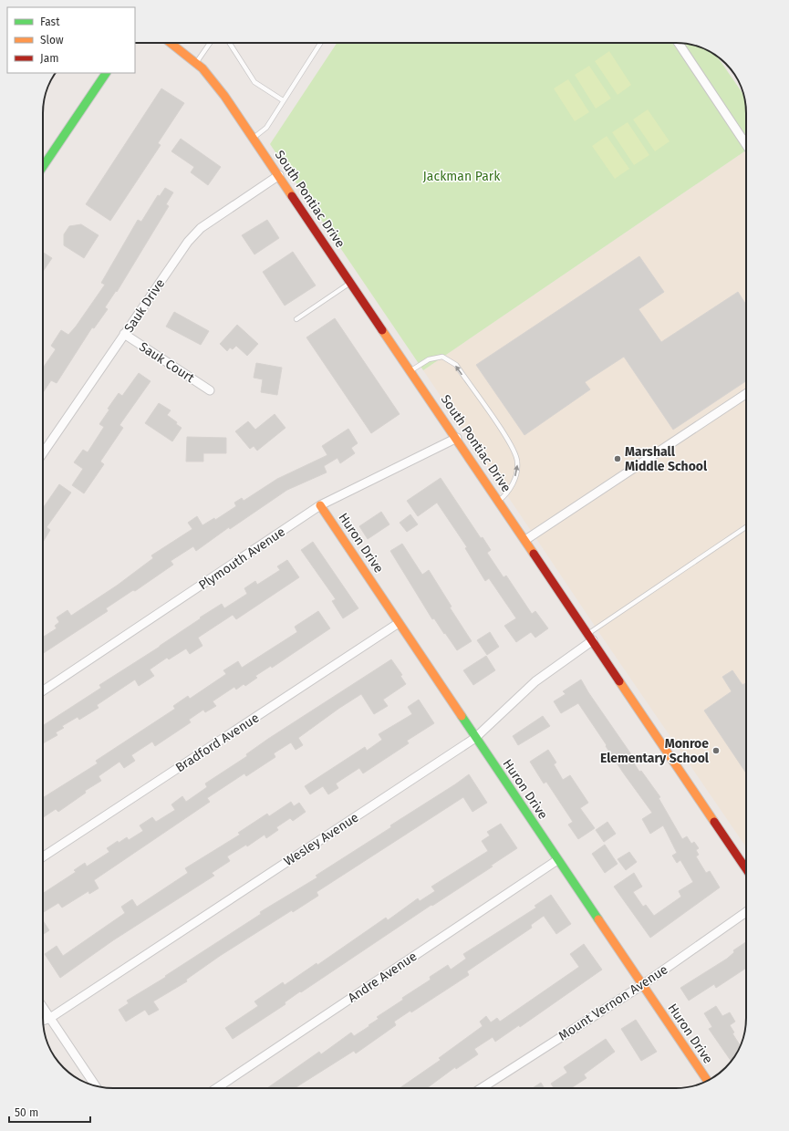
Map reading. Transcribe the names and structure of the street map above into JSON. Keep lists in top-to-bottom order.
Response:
{
  "streets": {
    "street": [
      "South Pontiac Drive",
      "Sauk Drive",
      "Sauk Court",
      "Huron Drive",
      "Plymouth Avenue",
      "Bradford Avenue",
      "Wesley Avenue",
      "Andre Avenue",
      "Mount Vernon Avenue"
    ]
  },
  "crossings": [
    ["South Pontiac Drive", "Sauk Drive"],
    ["South Pontiac Drive", "Plymouth Avenue"],
    ["South Pontiac Drive", "Wesley Avenue"],
    ["Sauk Drive", "Sauk Court"],
    ["Huron Drive", "Plymouth Avenue"],
    ["Huron Drive", "Bradford Avenue"],
    ["Huron Drive", "Wesley Avenue"],
    ["Huron Drive", "Andre Avenue"],
    ["Huron Drive", "Mount Vernon Avenue"]
  ],
  "parks": ["Jackman Park"],
  "places": ["Marshall Middle School", "Monroe Elementary School"],
  "legend": ["Fast", "Slow", "Jam"],
  "scale_bar": "50 m"
}
